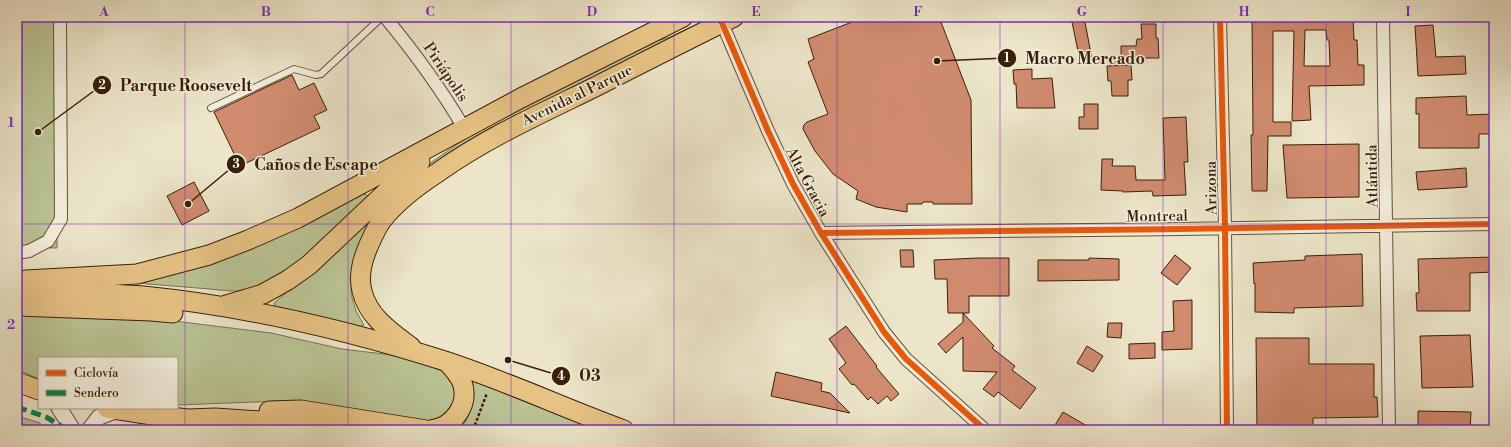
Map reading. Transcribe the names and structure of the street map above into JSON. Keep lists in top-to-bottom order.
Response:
{
  "streets": {
    "main road": ["Avenida al Parque"],
    "street": [
      "Piriápolis",
      "Atlántida",
      "Alta Gracia",
      "Arizona",
      "Montreal"
    ]
  },
  "crossings": [
    ["Piriápolis", "Avenida al Parque"],
    ["Avenida al Parque", "Alta Gracia"],
    ["Atlántida", "Montreal"],
    ["Alta Gracia", "Montreal"],
    ["Arizona", "Montreal"]
  ],
  "places": [
    "Macro Mercado",
    "Parque Roosevelt",
    "Caños de Escape",
    "03"
  ],
  "legend": ["Ciclovía", "Sendero"],
  "grid": {
    "columns": [
      "A",
      "B",
      "C",
      "D",
      "E",
      "F",
      "G",
      "H",
      "I"
    ],
    "rows": ["1", "2"]
  }
}
